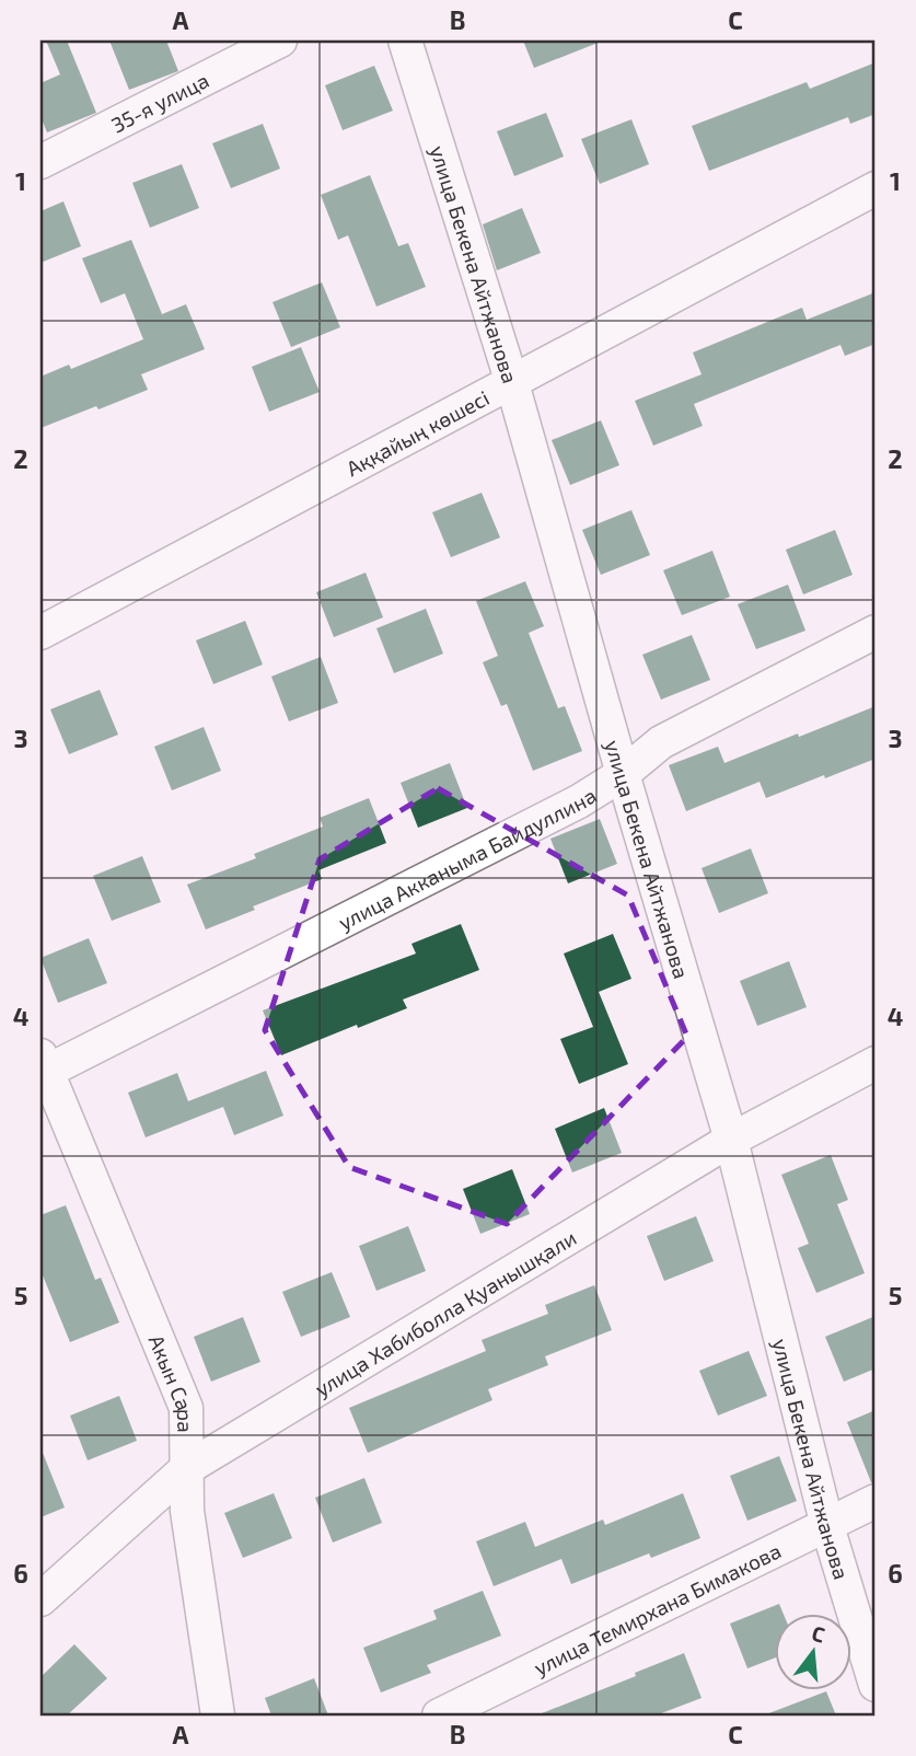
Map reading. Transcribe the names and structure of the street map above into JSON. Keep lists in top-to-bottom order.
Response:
{
  "streets": {
    "street": [
      "35-я улица",
      "улица Бекена Айтжанова",
      "Аққайың көшесі",
      "улица Акканыма Байдуллина",
      "улица Хабиболла Қуанышқали",
      "Акын Сара",
      "улица Темирхана Бимакова"
    ]
  },
  "crossings": [
    ["улица Бекена Айтжанова", "Аққайың көшесі"],
    ["улица Бекена Айтжанова", "улица Акканыма Байдуллина"],
    ["улица Бекена Айтжанова", "улица Хабиболла Қуанышқали"],
    ["улица Бекена Айтжанова", "улица Темирхана Бимакова"],
    ["улица Акканыма Байдуллина", "Акын Сара"],
    ["улица Хабиболла Қуанышқали", "Акын Сара"]
  ],
  "north": "top",
  "grid": {
    "columns": ["A", "B", "C"],
    "rows": [
      "1",
      "2",
      "3",
      "4",
      "5",
      "6"
    ]
  }
}
